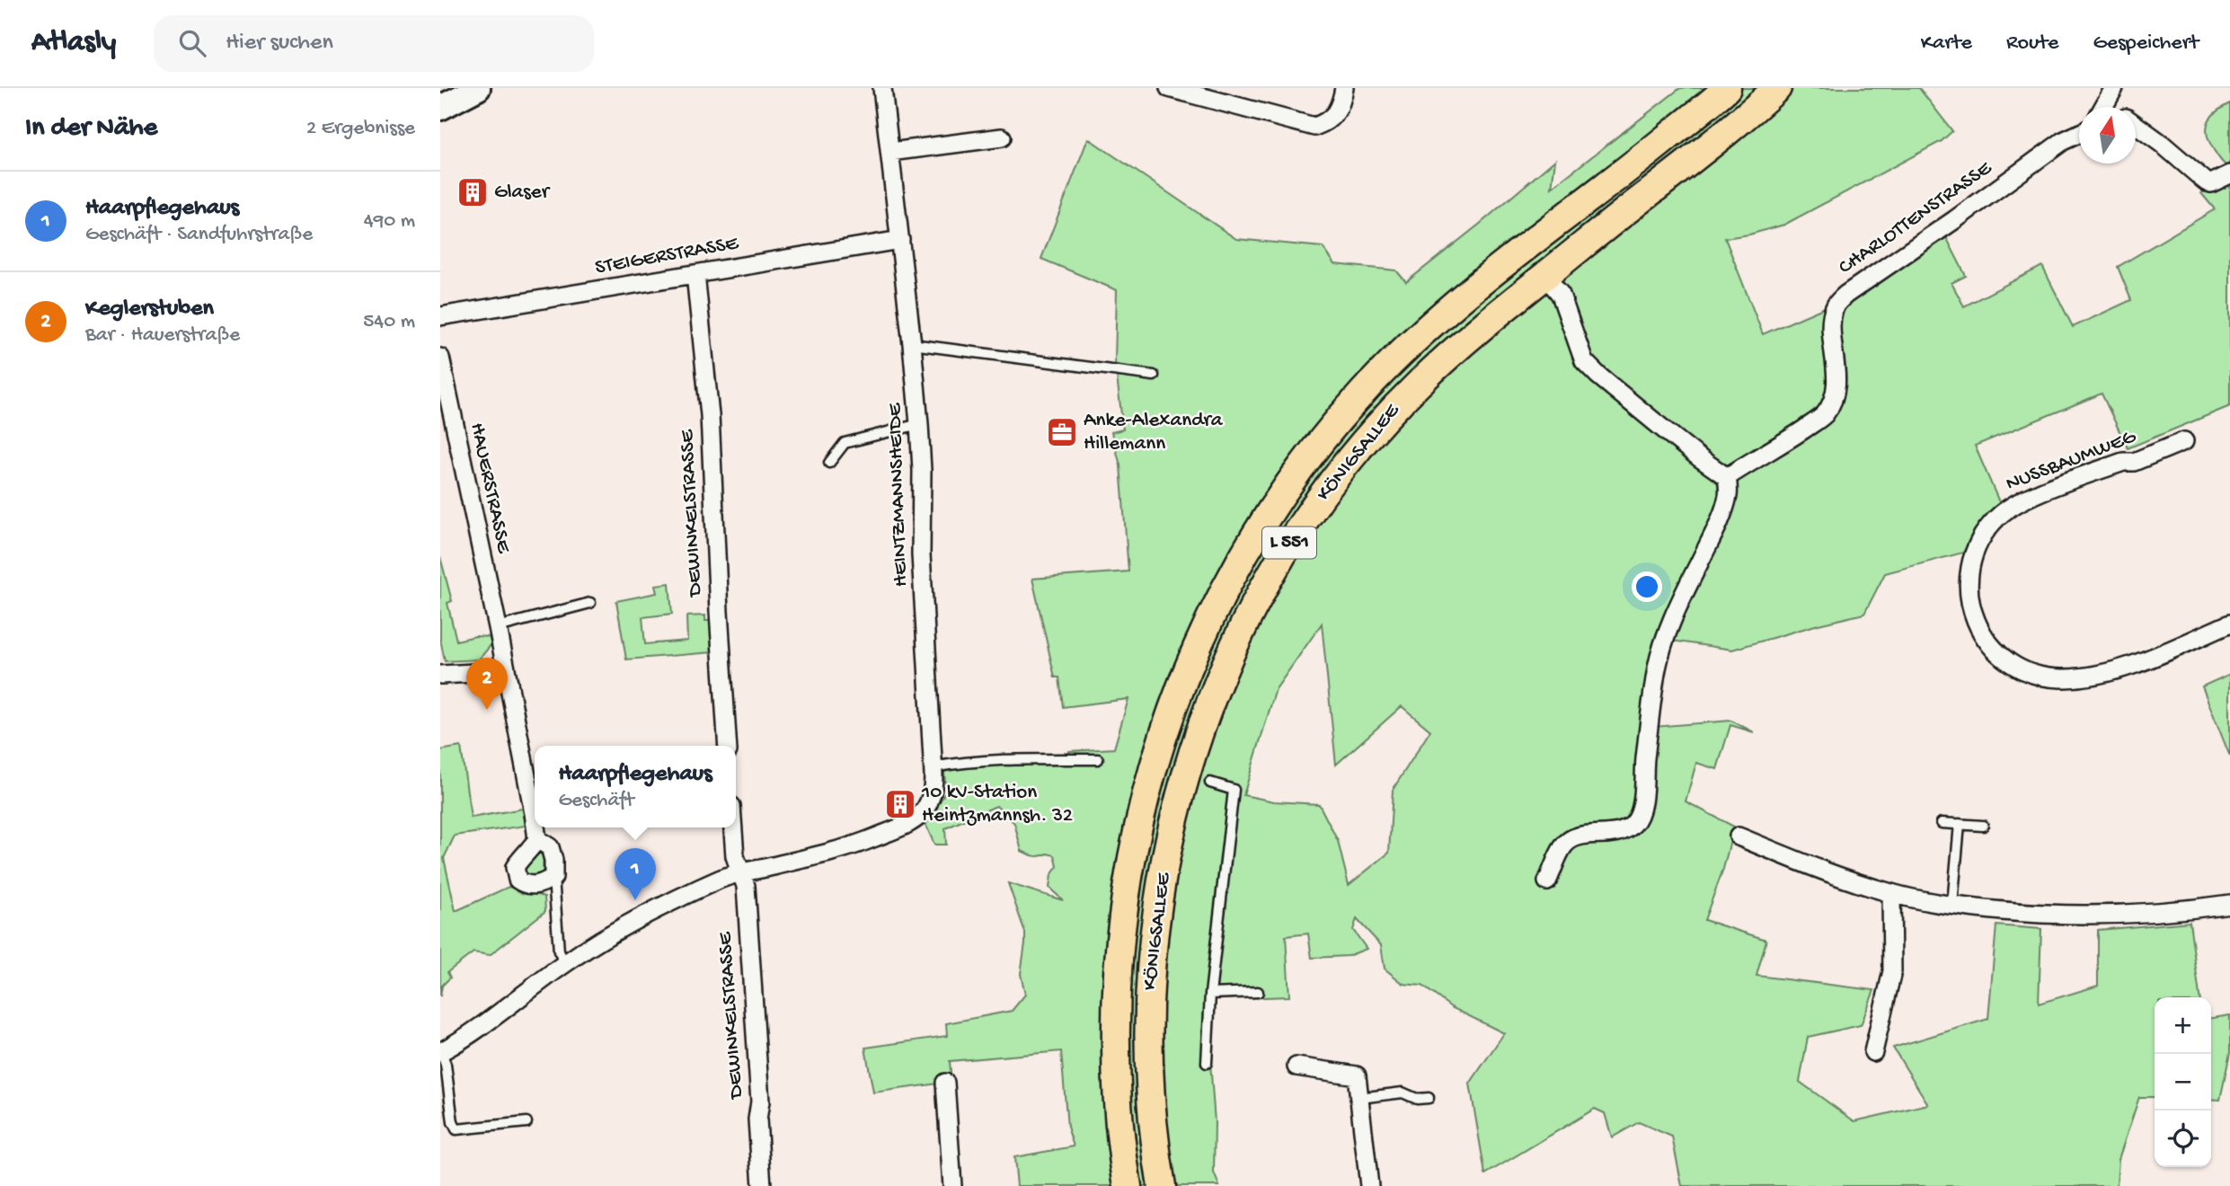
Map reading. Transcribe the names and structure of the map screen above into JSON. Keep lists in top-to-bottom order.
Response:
{
  "streets": {
    "main road": ["KÖNIGSALLEE", "L 551"],
    "street": [
      "CHARLOTTENSTRASSE",
      "STEIGERSTRASSE",
      "NUSSBAUMWEG",
      "HAUERSTRASSE",
      "HEINTZMANNSHEIDE",
      "DEWINKELSTRASSE"
    ]
  },
  "crossings": [
    ["STEIGERSTRASSE", "HEINTZMANNSHEIDE"],
    ["STEIGERSTRASSE", "DEWINKELSTRASSE"],
    ["HAUERSTRASSE", "HEINTZMANNSHEIDE"],
    ["HEINTZMANNSHEIDE", "DEWINKELSTRASSE"]
  ],
  "places": {
    "building": ["Glaser", "10 kV-Station Heintzmannsh. 32"],
    "office": ["Anke-Alexandra Hillemann"]
  },
  "north": "top",
  "page": {
    "header": "Atlasly",
    "search": "Hier suchen",
    "nav": ["Karte", "Route", "Gespeichert"],
    "heading": ["In der Nähe", "2 Ergebnisse"],
    "list": [
      {
        "mark": "1",
        "name": "Haarpflegehaus",
        "note": "Geschäft · Sandfuhrstraße",
        "value": "490 m"
      },
      {
        "mark": "2",
        "name": "Keglerstuben",
        "note": "Bar · Hauerstraße",
        "value": "540 m"
      }
    ],
    "pins": ["2", "1"],
    "popup": ["Haarpflegehaus", "Geschäft"],
    "map_buttons": ["+", "−"]
  }
}
